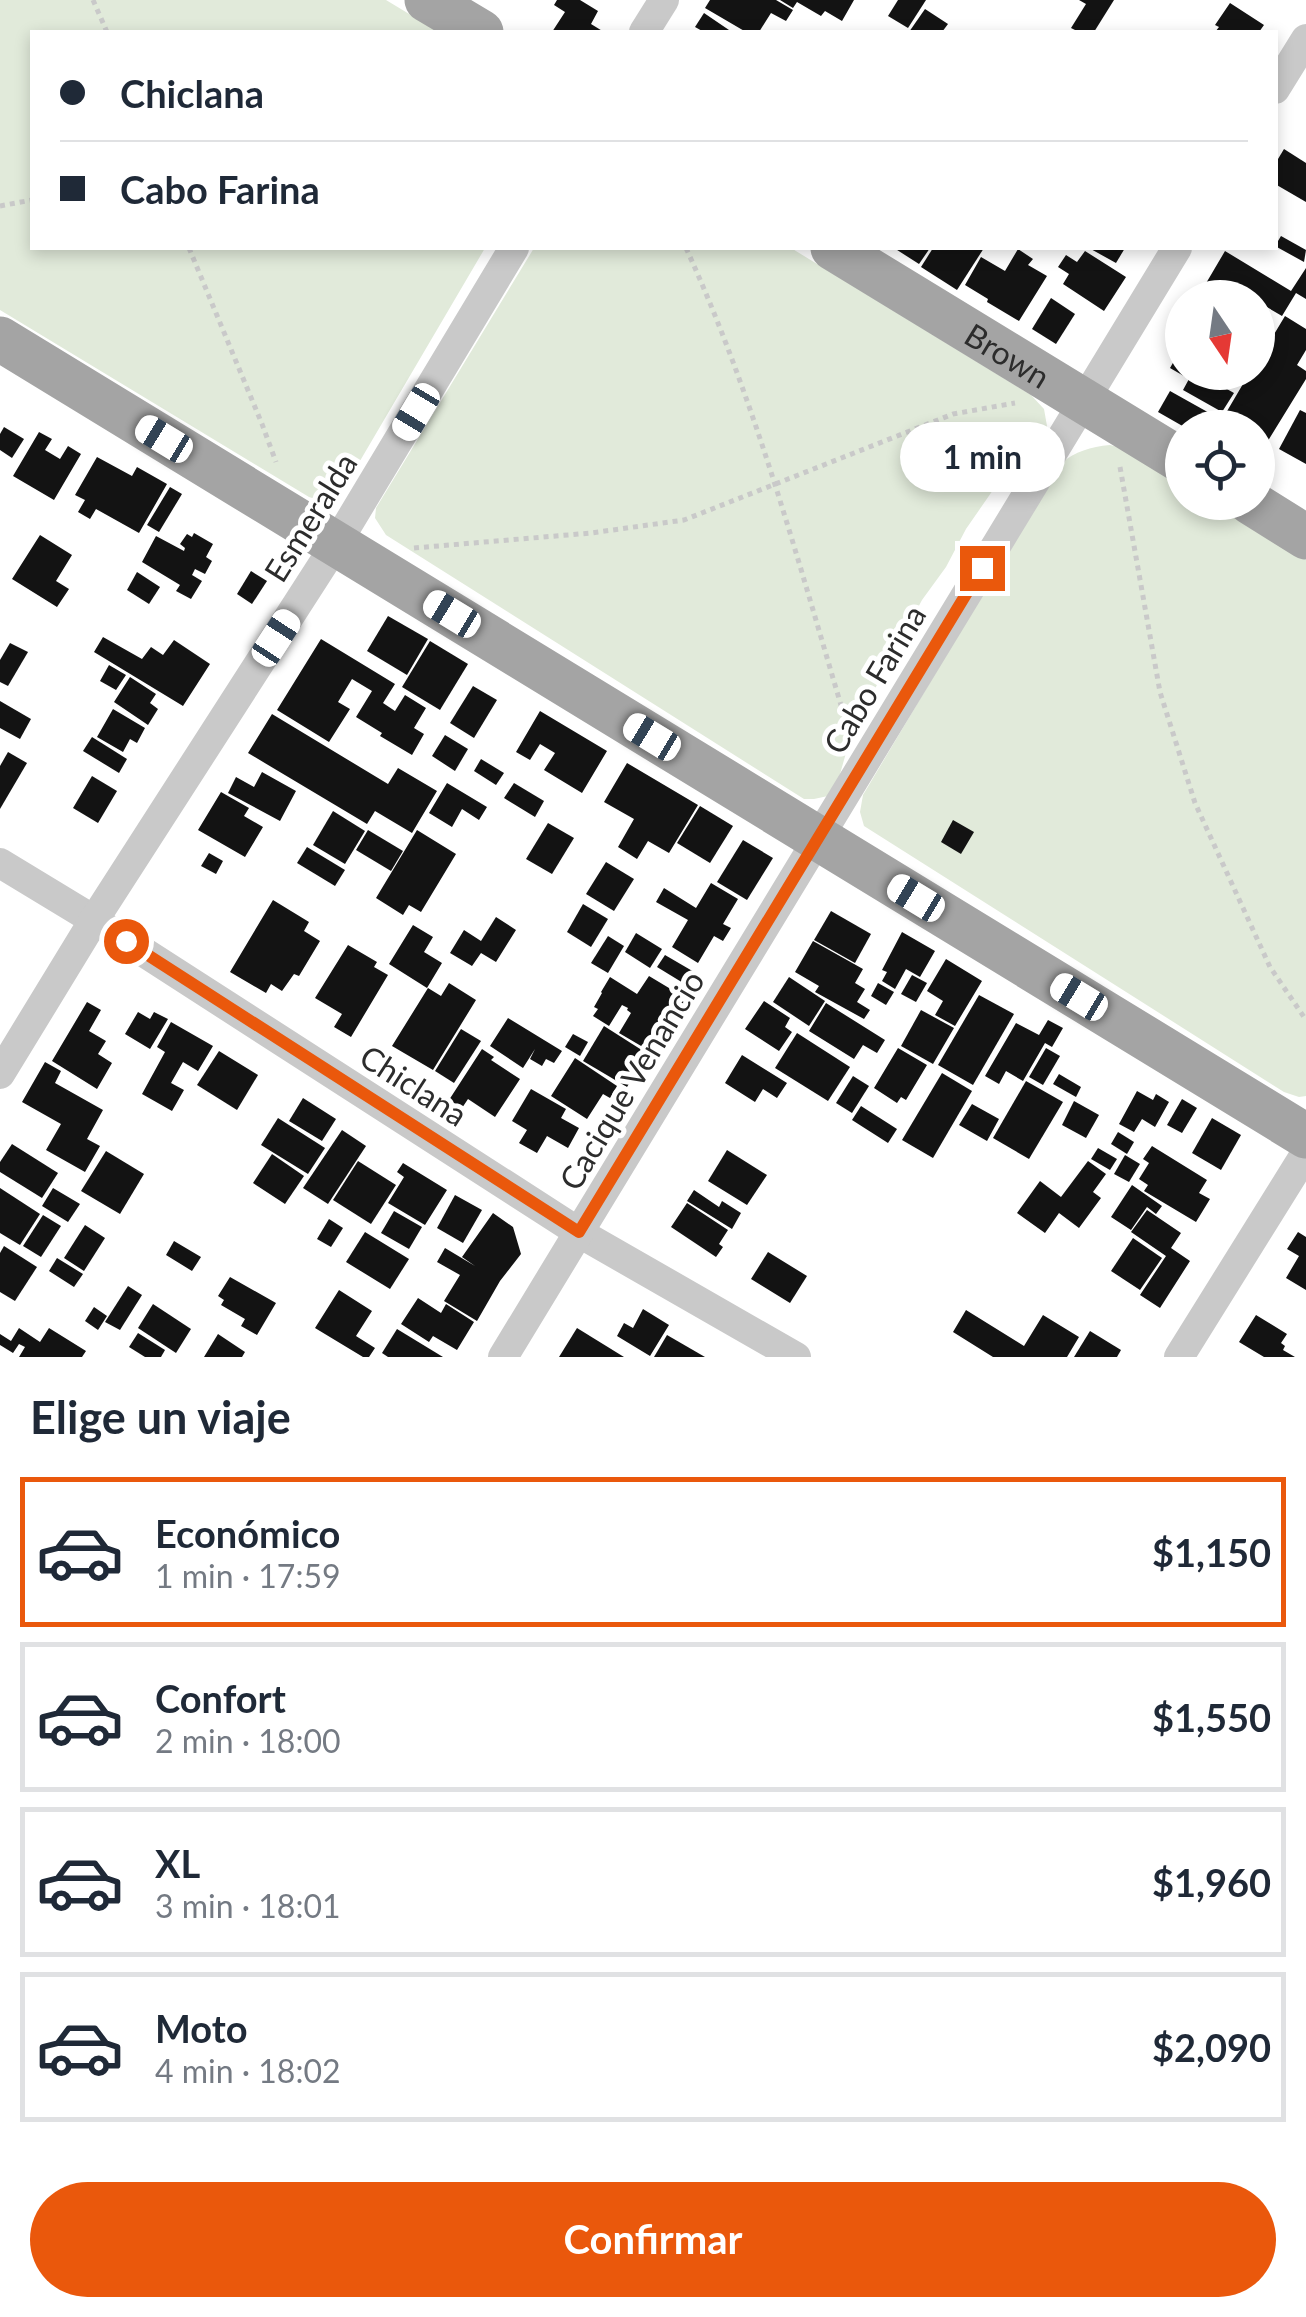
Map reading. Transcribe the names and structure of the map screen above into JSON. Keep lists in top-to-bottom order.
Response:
{
  "streets": {
    "main road": ["Brown"],
    "street": [
      "Esmeralda",
      "Cabo Farina",
      "Cacique Venancio",
      "Chiclana"
    ]
  },
  "crossings": [
    ["Brown", "Cabo Farina"],
    ["Esmeralda", "Chiclana"],
    ["Cabo Farina", "Cacique Venancio"],
    ["Cacique Venancio", "Chiclana"]
  ],
  "north": "bottom",
  "page": {
    "banner": ["Chiclana", "Cabo Farina"],
    "bubble": "1 min",
    "heading": "Elige un viaje",
    "list": [
      {
        "name": "Económico",
        "note": "1 min · 17:59",
        "value": "$1,150"
      },
      {
        "name": "Confort",
        "note": "2 min · 18:00",
        "value": "$1,550"
      },
      {
        "name": "XL",
        "note": "3 min · 18:01",
        "value": "$1,960"
      },
      {
        "name": "Moto",
        "note": "4 min · 18:02",
        "value": "$2,090"
      }
    ],
    "buttons": "Confirmar"
  }
}
